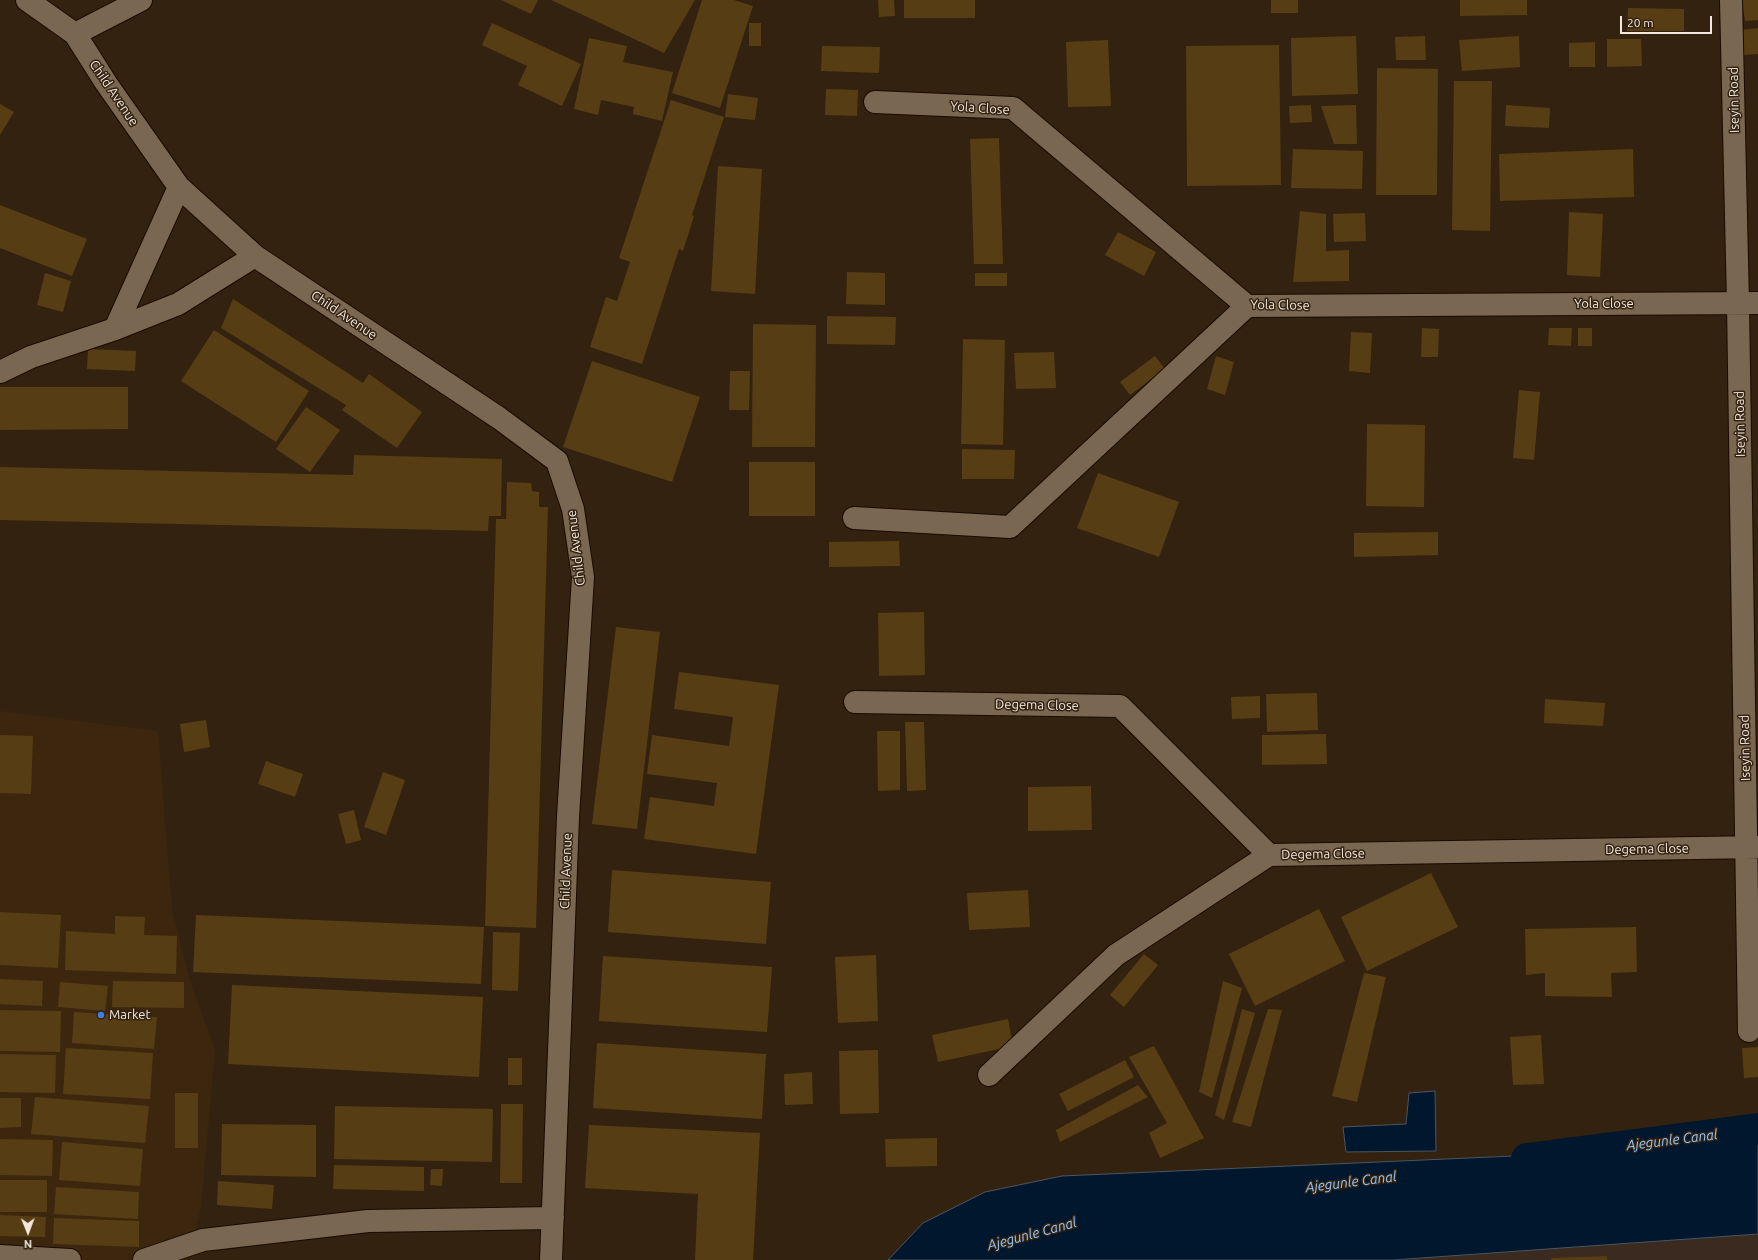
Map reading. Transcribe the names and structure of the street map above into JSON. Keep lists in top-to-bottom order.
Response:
{
  "streets": {
    "street": [
      "Child Avenue",
      "Iseyin Road",
      "Yola Close",
      "Degema Close"
    ]
  },
  "crossings": [
    ["Iseyin Road", "Yola Close"],
    ["Iseyin Road", "Degema Close"]
  ],
  "water": ["Ajegunle Canal"],
  "places": ["Market"],
  "scale_bar": "20 m",
  "north": "bottom"
}
